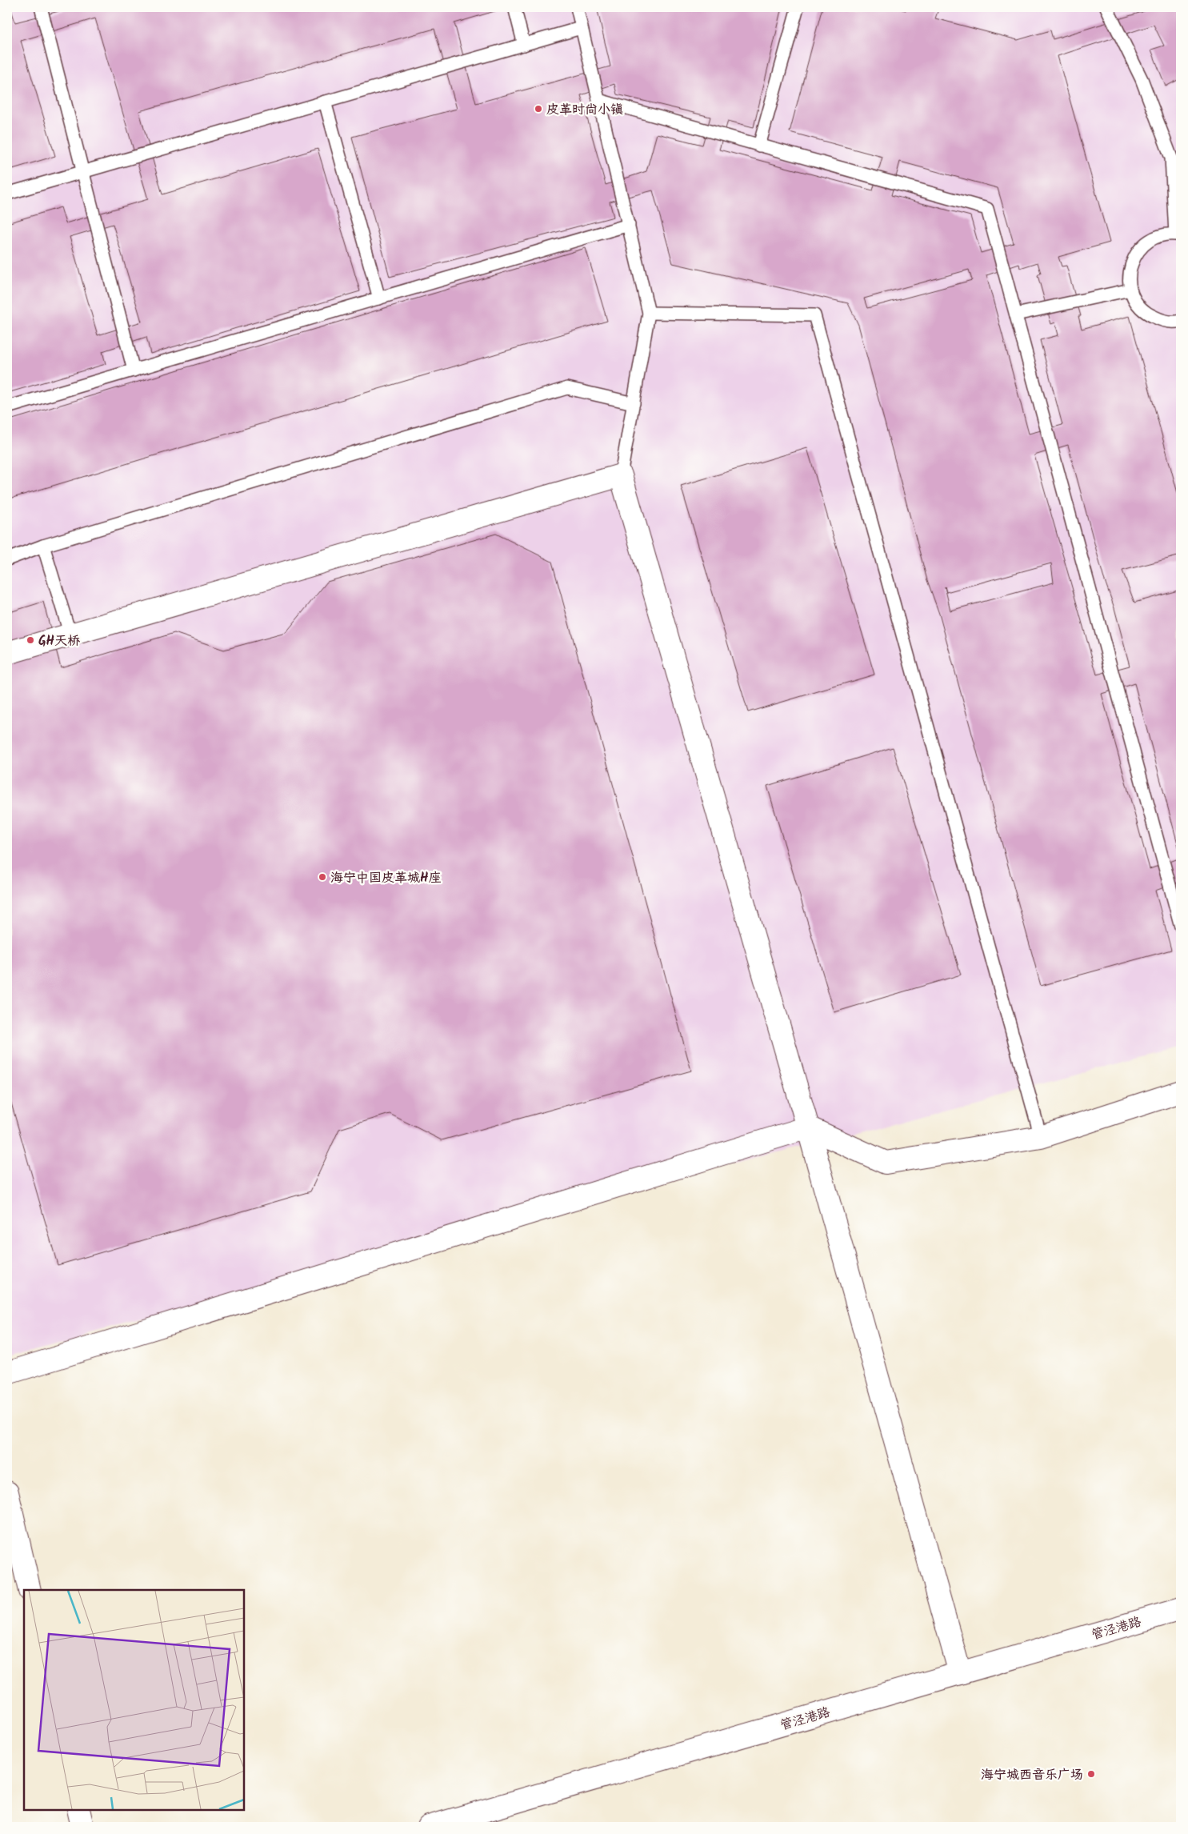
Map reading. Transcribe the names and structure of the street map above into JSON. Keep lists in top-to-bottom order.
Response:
{
  "streets": {
    "street": ["管泾港路"]
  },
  "places": [
    "皮革时尚小镇",
    "GH天桥",
    "海宁中国皮革城H座",
    "海宁城西音乐广场"
  ]
}
